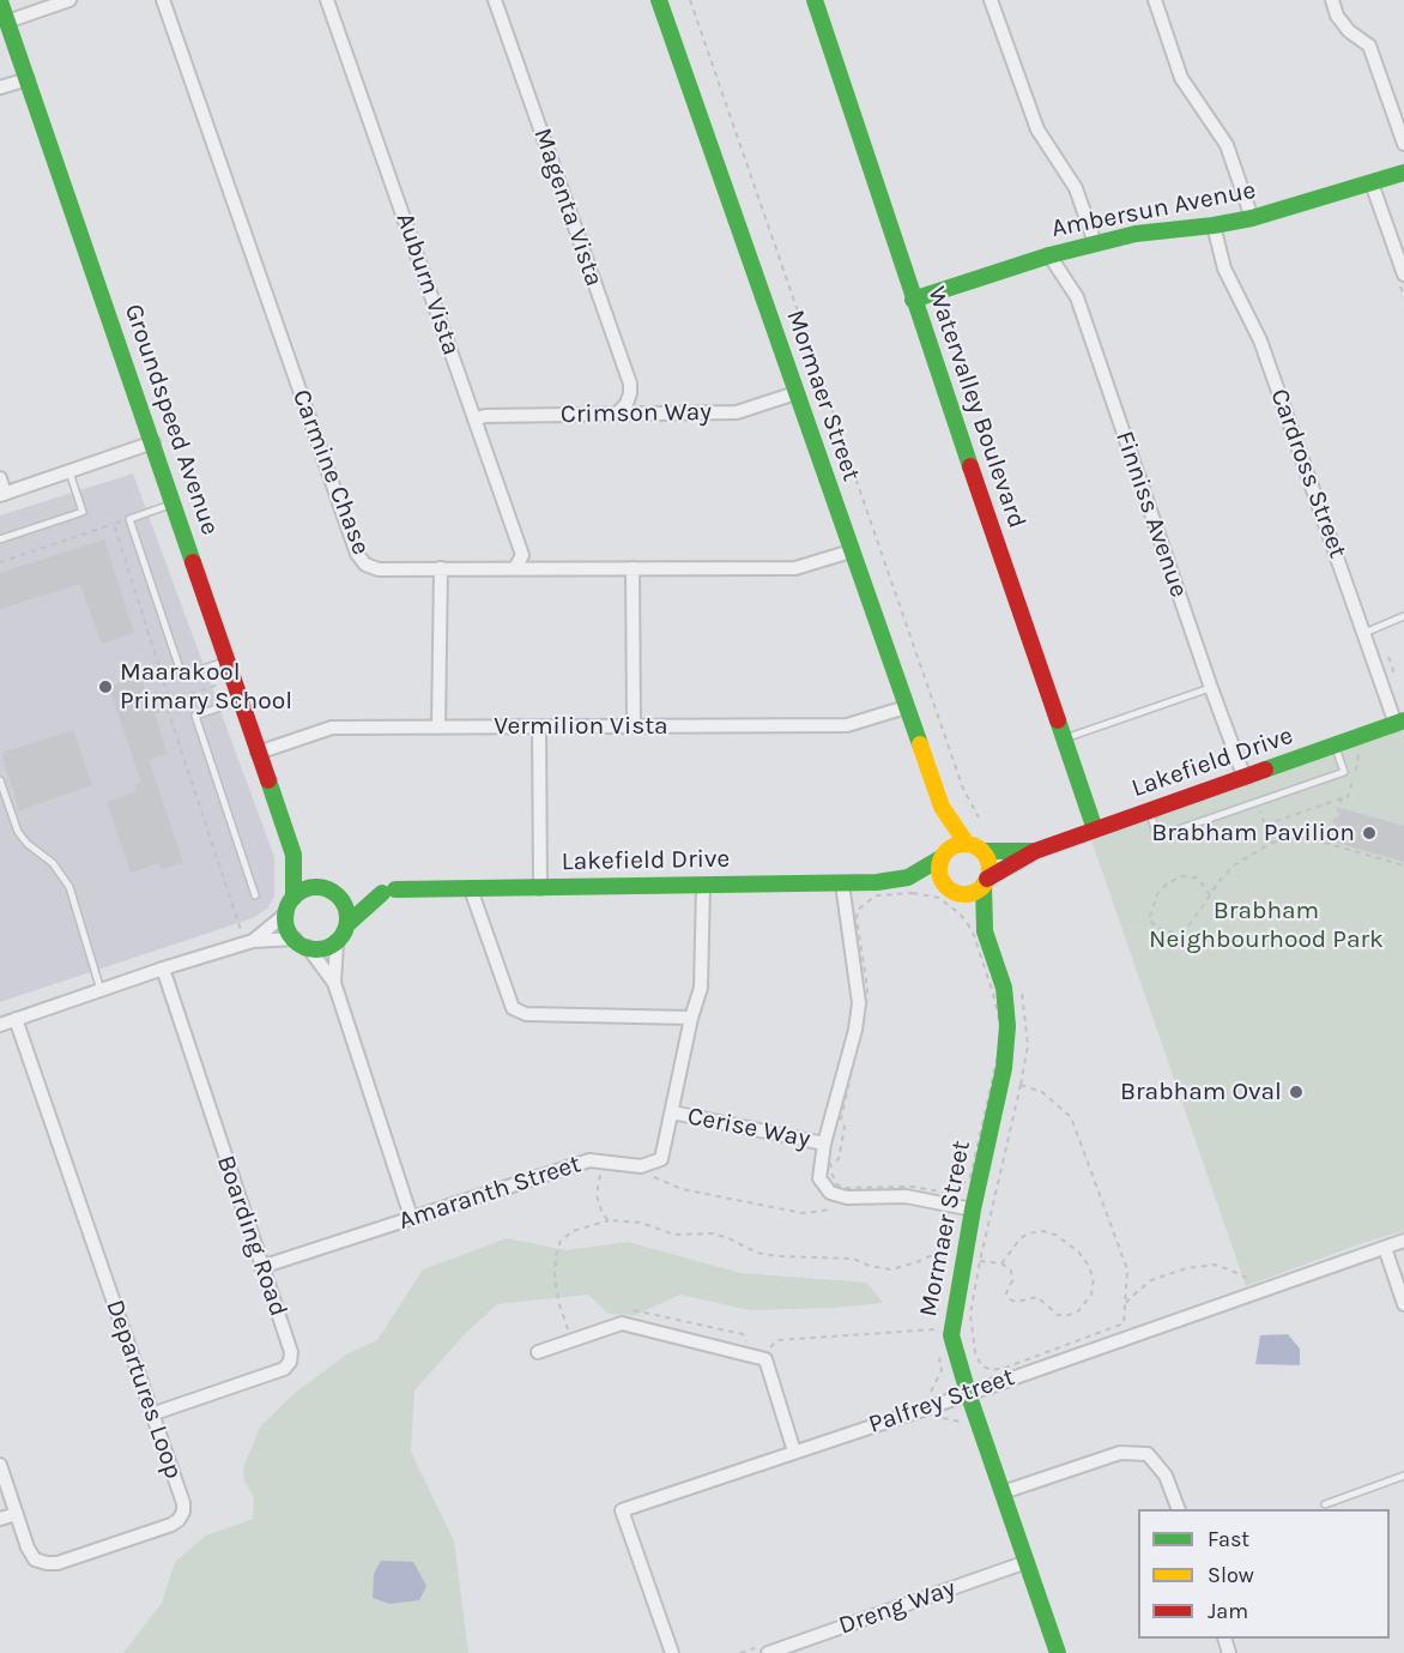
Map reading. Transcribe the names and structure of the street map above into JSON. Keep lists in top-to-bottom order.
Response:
{
  "streets": {
    "street": [
      "Magenta Vista",
      "Ambersun Avenue",
      "Auburn Vista",
      "Mormaer Street",
      "Watervalley Boulevard",
      "Crimson Way",
      "Groundspeed Avenue",
      "Carmine Chase",
      "Cardross Street",
      "Finniss Avenue",
      "Vermilion Vista",
      "Lakefield Drive",
      "Cerise Way",
      "Amaranth Street",
      "Boarding Road",
      "Departures Loop",
      "Palfrey Street",
      "Dreng Way"
    ]
  },
  "crossings": [
    ["Magenta Vista", "Crimson Way"],
    ["Ambersun Avenue", "Watervalley Boulevard"],
    ["Ambersun Avenue", "Cardross Street"],
    ["Ambersun Avenue", "Finniss Avenue"],
    ["Auburn Vista", "Crimson Way"],
    ["Auburn Vista", "Carmine Chase"],
    ["Mormaer Street", "Crimson Way"],
    ["Mormaer Street", "Carmine Chase"],
    ["Mormaer Street", "Vermilion Vista"],
    ["Mormaer Street", "Lakefield Drive"],
    ["Mormaer Street", "Palfrey Street"],
    ["Mormaer Street", "Dreng Way"],
    ["Watervalley Boulevard", "Lakefield Drive"],
    ["Groundspeed Avenue", "Vermilion Vista"],
    ["Groundspeed Avenue", "Lakefield Drive"],
    ["Cardross Street", "Lakefield Drive"],
    ["Finniss Avenue", "Lakefield Drive"],
    ["Lakefield Drive", "Amaranth Street"],
    ["Cerise Way", "Amaranth Street"],
    ["Amaranth Street", "Boarding Road"],
    ["Boarding Road", "Departures Loop"]
  ],
  "parks": ["Brabham Neighbourhood Park"],
  "places": ["Maarakool Primary School", "Brabham Pavilion", "Brabham Oval"],
  "legend": ["Fast", "Slow", "Jam"]
}
